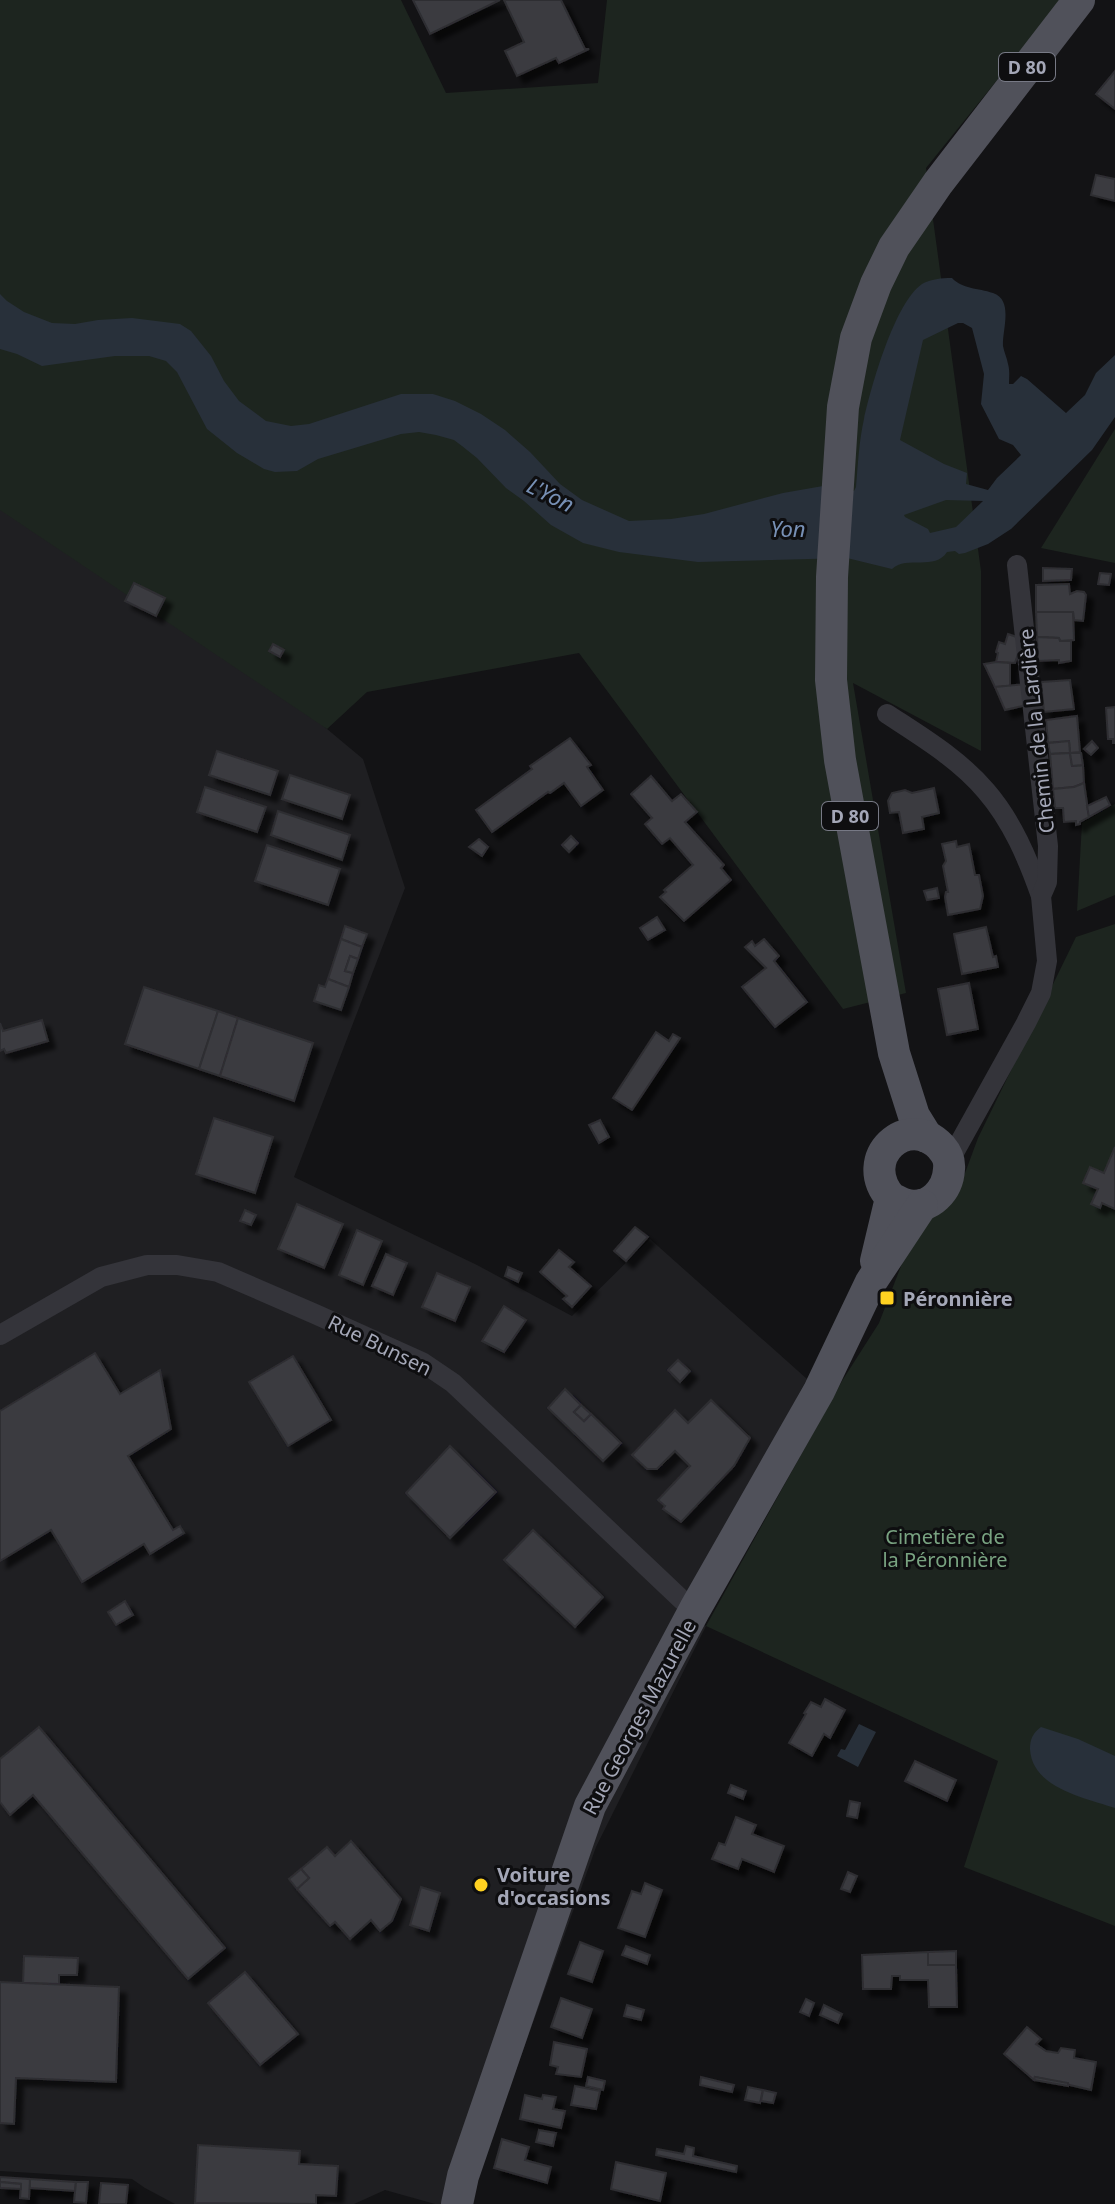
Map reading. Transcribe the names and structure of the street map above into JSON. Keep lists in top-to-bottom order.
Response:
{
  "streets": {
    "main road": ["D 80", "Rue Georges Mazurelle"],
    "street": ["Chemin de la Lardière", "Rue Bunsen"]
  },
  "crossings": [
    ["D 80", "Chemin de la Lardière"],
    ["Rue Bunsen", "Rue Georges Mazurelle"]
  ],
  "water": ["L'Yon", "Yon"],
  "parks": ["Cimetière de la Péronnière"],
  "places": {
    "transit": ["Péronnière"],
    "other": ["Voiture d'occasions"]
  }
}
